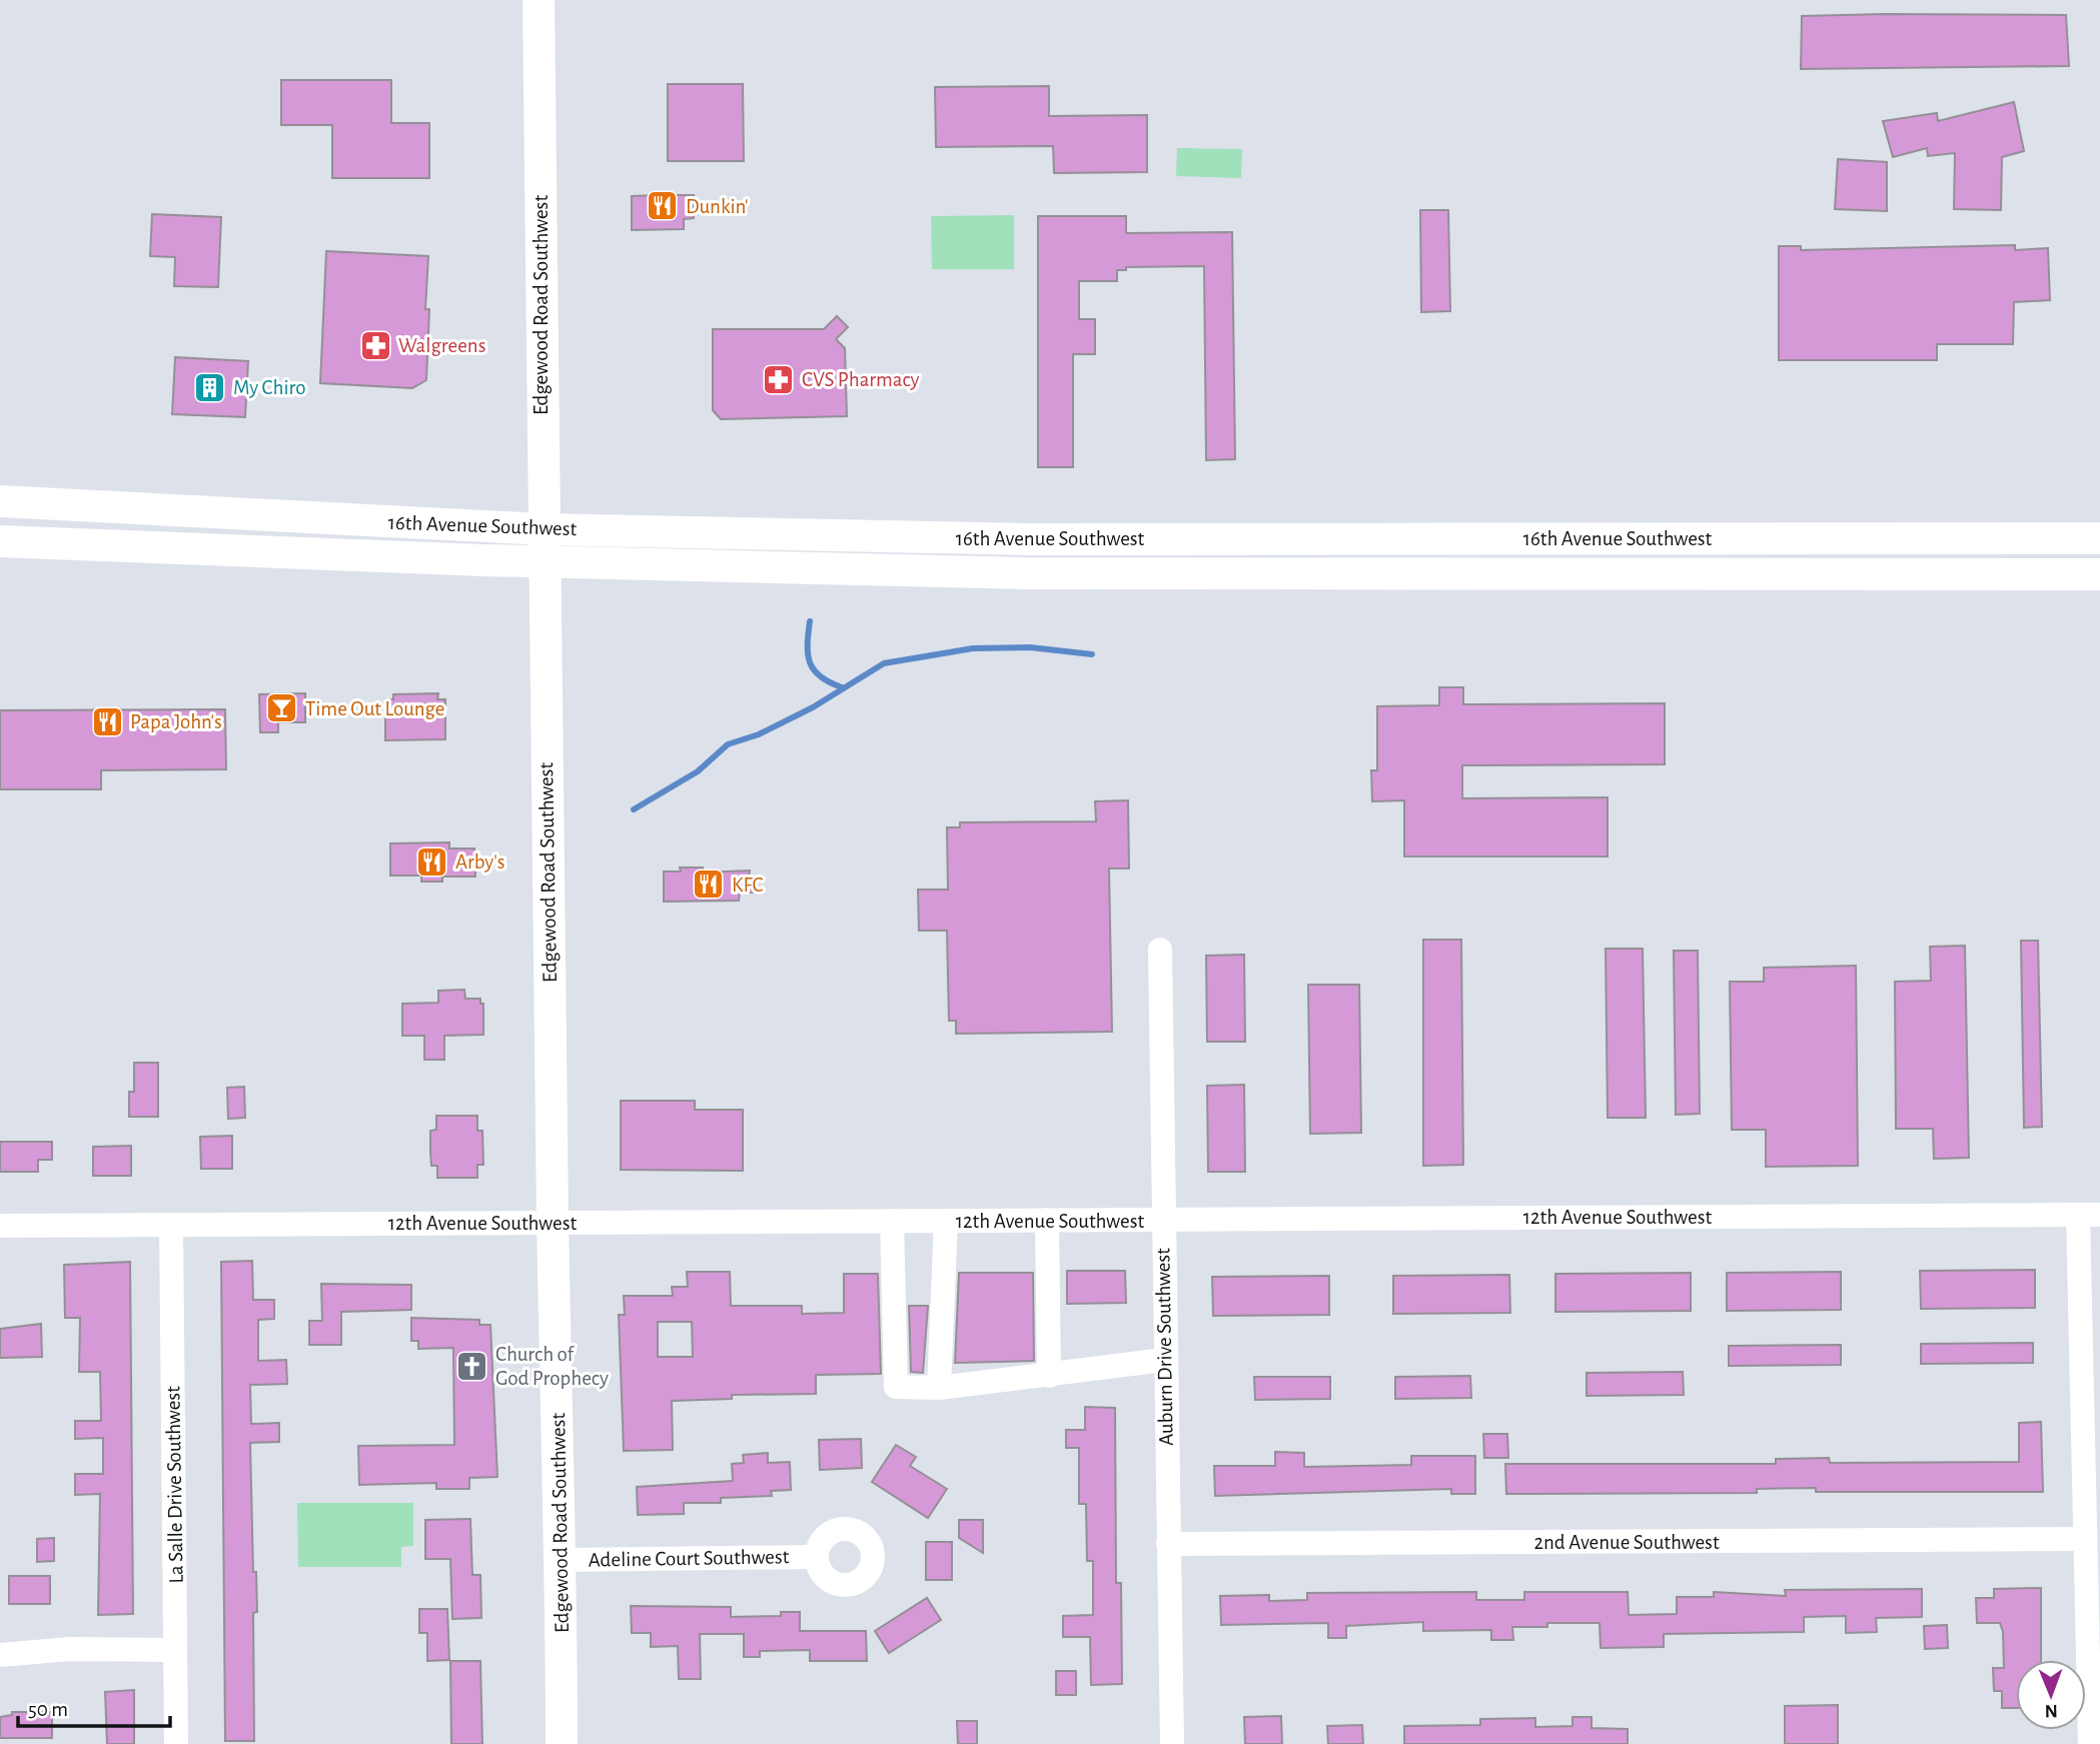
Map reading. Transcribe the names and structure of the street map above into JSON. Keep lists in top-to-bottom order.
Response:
{
  "streets": {
    "main road": ["Edgewood Road Southwest", "16th Avenue Southwest"],
    "street": [
      "12th Avenue Southwest",
      "Auburn Drive Southwest",
      "La Salle Drive Southwest",
      "2nd Avenue Southwest",
      "Adeline Court Southwest"
    ]
  },
  "crossings": [
    ["Edgewood Road Southwest", "16th Avenue Southwest"],
    ["Edgewood Road Southwest", "12th Avenue Southwest"],
    ["Edgewood Road Southwest", "Adeline Court Southwest"],
    ["12th Avenue Southwest", "Auburn Drive Southwest"],
    ["12th Avenue Southwest", "La Salle Drive Southwest"],
    ["Auburn Drive Southwest", "2nd Avenue Southwest"]
  ],
  "places": {
    "restaurant": [
      "Dunkin'",
      "Papa John's",
      "Arby's",
      "KFC"
    ],
    "pharmacy": ["Walgreens", "CVS Pharmacy"],
    "building": ["My Chiro"],
    "bar": ["Time Out Lounge"],
    "church": ["Church of God Prophecy"]
  },
  "scale_bar": "50 m",
  "north": "bottom"
}
